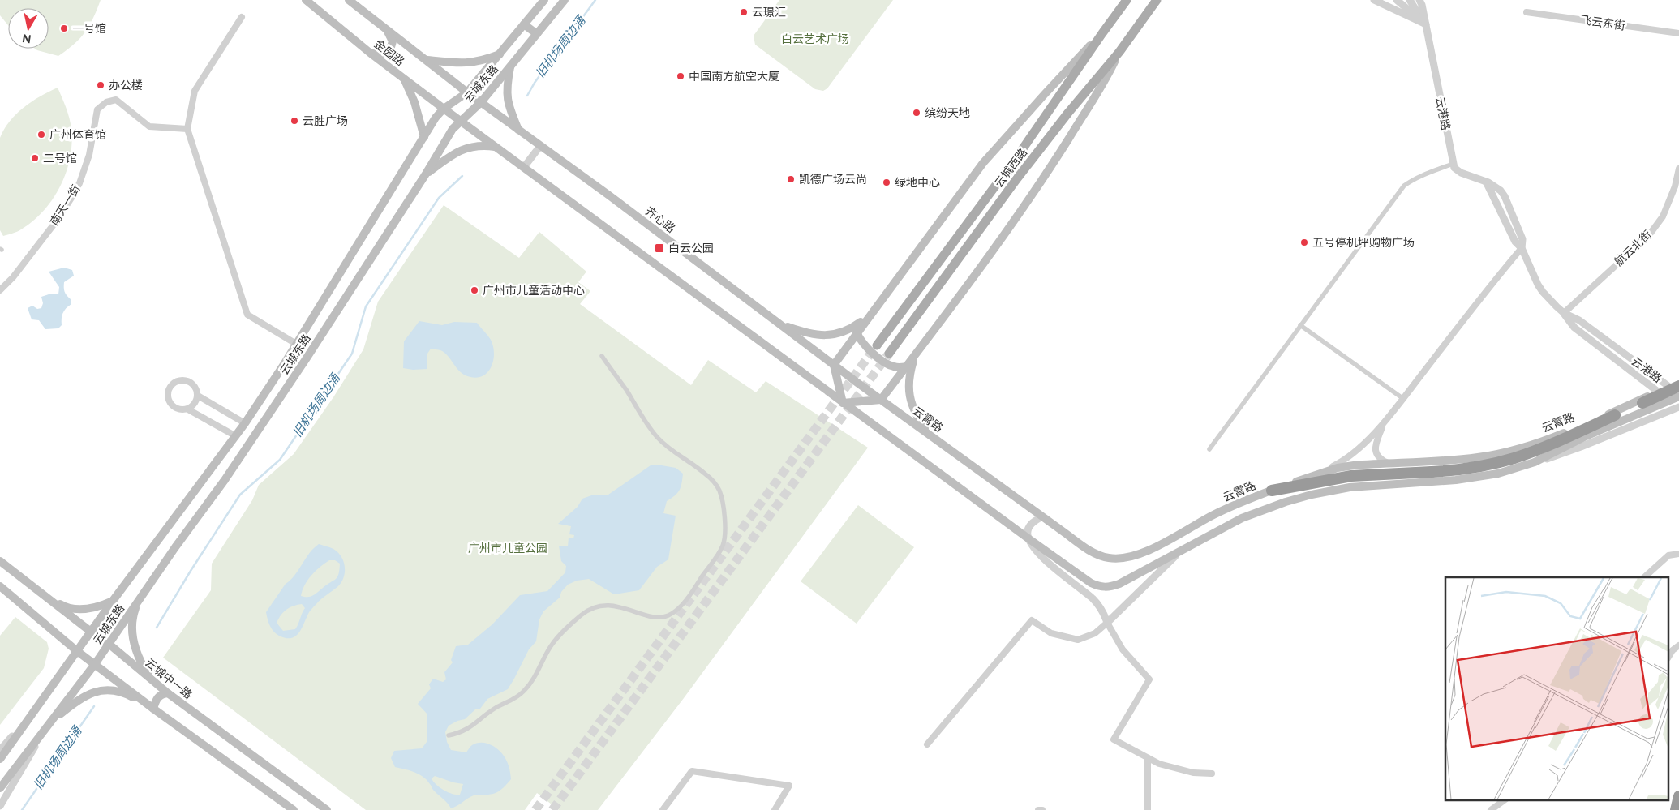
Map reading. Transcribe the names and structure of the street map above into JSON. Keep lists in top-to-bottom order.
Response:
{
  "streets": {
    "main road": [
      "金园路",
      "云城东路",
      "云城西路",
      "齐心路",
      "云霄路",
      "云城中一路"
    ],
    "street": [
      "飞云东街",
      "云港路",
      "南天一街",
      "航云北街"
    ]
  },
  "crossings": [
    ["金园路", "云城东路"],
    ["金园路", "齐心路"],
    ["云城东路", "齐心路"],
    ["云城东路", "云城中一路"],
    ["云港路", "航云北街"],
    ["云港路", "云霄路"],
    ["齐心路", "云霄路"]
  ],
  "water": ["旧机场周边涌"],
  "parks": ["白云艺术广场", "广州市儿童公园"],
  "places": {
    "other": [
      "云璟汇",
      "一号馆",
      "中国南方航空大厦",
      "办公楼",
      "缤纷天地",
      "云胜广场",
      "广州体育馆",
      "二号馆",
      "凯德广场云尚",
      "绿地中心",
      "五号停机坪购物广场",
      "广州市儿童活动中心"
    ],
    "transit": ["白云公园"]
  },
  "north": "bottom"
}
